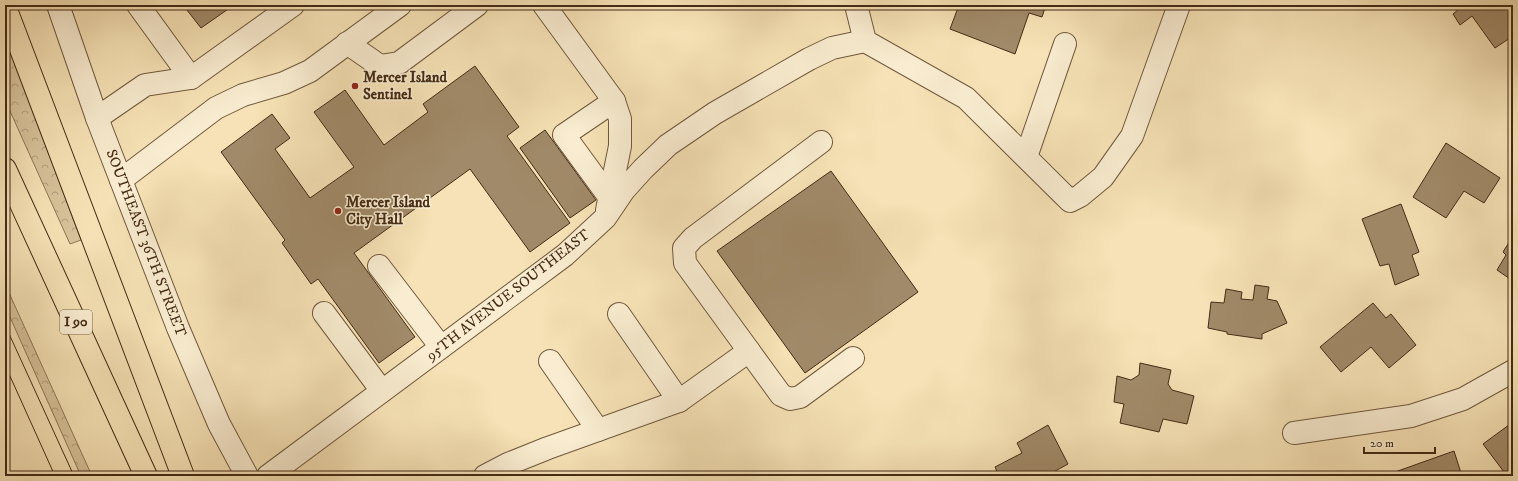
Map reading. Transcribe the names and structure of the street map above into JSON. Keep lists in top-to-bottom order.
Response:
{
  "streets": {
    "highway": ["I 90"],
    "street": ["SOUTHEAST 36TH STREET", "95TH AVENUE SOUTHEAST"]
  },
  "places": ["Mercer Island Sentinel", "Mercer Island City Hall"],
  "scale_bar": "20 m"
}
